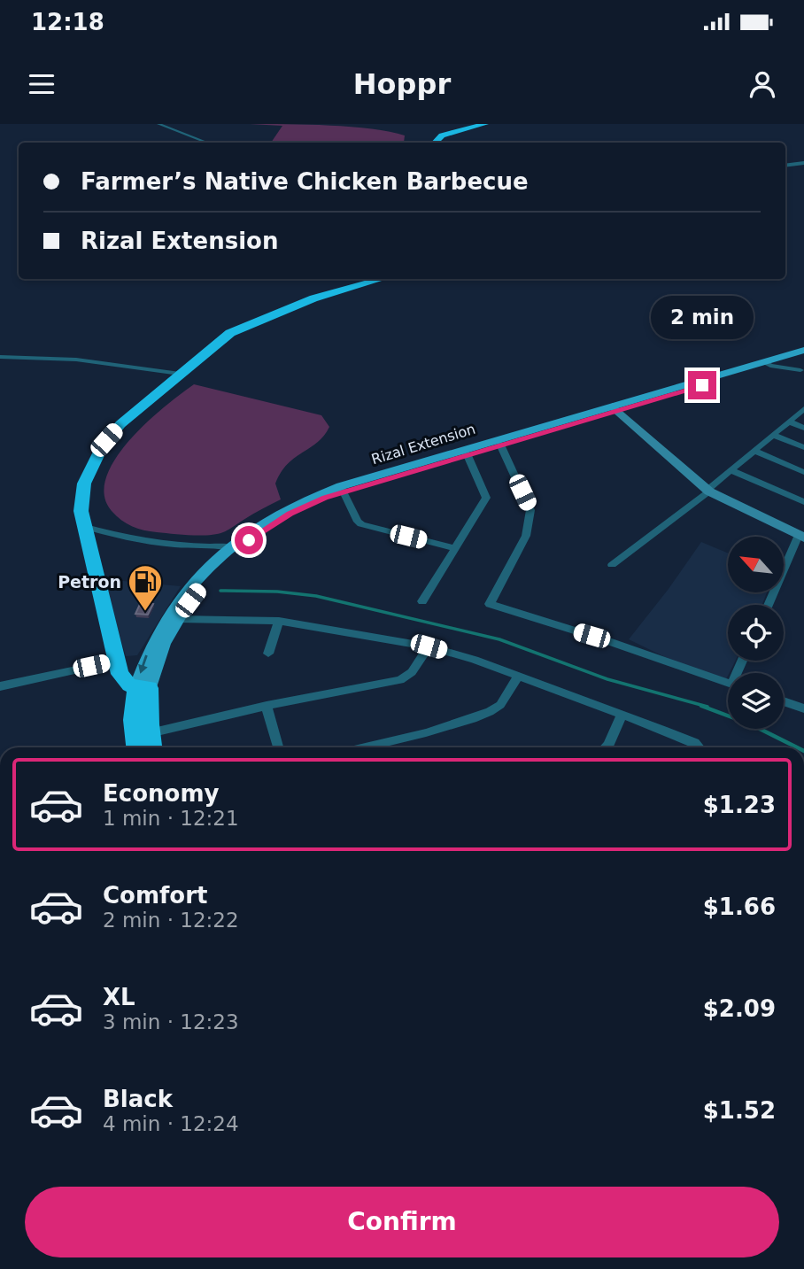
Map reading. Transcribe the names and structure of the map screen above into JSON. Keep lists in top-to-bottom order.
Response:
{
  "streets": {
    "main road": ["Rizal Extension"]
  },
  "places": {
    "fuel station": ["Petron"]
  },
  "north": "top left",
  "page": {
    "status": "12:18",
    "header": "Hoppr",
    "banner": ["Farmer’s Native Chicken Barbecue", "Rizal Extension"],
    "bubble": "2 min",
    "list": [
      {
        "name": "Economy",
        "note": "1 min · 12:21",
        "value": "$1.23"
      },
      {
        "name": "Comfort",
        "note": "2 min · 12:22",
        "value": "$1.66"
      },
      {
        "name": "XL",
        "note": "3 min · 12:23",
        "value": "$2.09"
      },
      {
        "name": "Black",
        "note": "4 min · 12:24",
        "value": "$1.52"
      }
    ],
    "buttons": "Confirm"
  }
}
